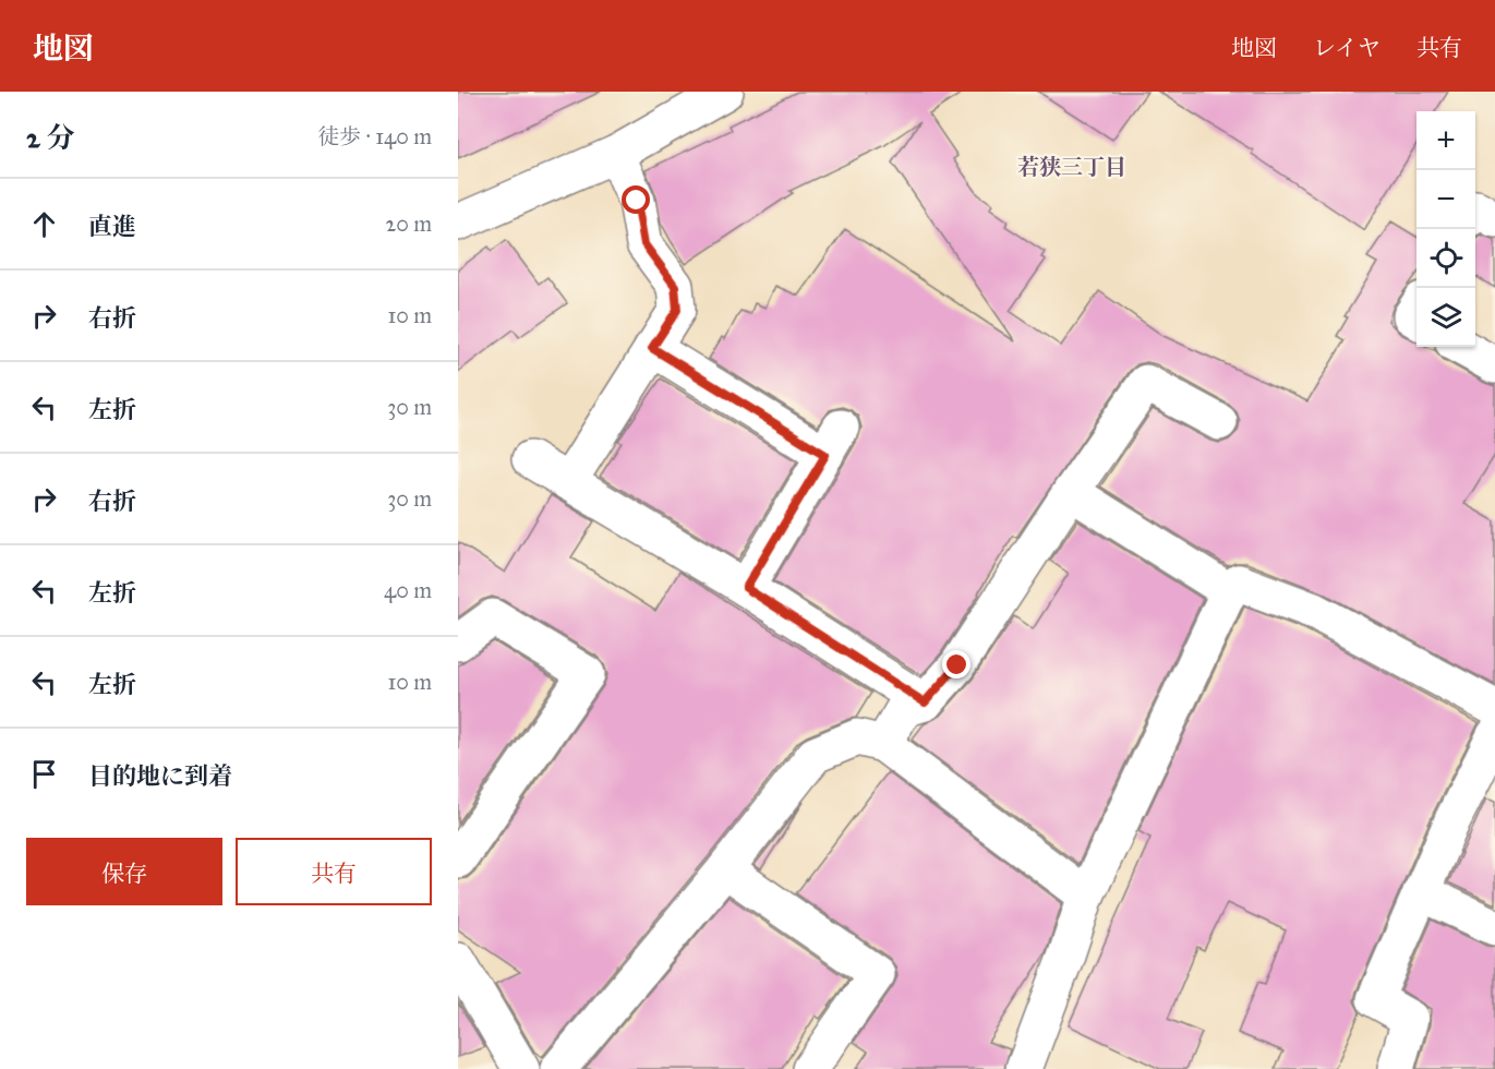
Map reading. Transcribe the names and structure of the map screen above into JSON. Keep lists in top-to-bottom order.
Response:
{
  "districts": ["若狭三丁目"],
  "page": {
    "header": "地図",
    "nav": ["地図", "レイヤ", "共有"],
    "heading": ["2 分", "徒歩 · 140 m"],
    "map_buttons": ["+", "−"],
    "list": [
      ["直進", "20 m"],
      ["右折", "10 m"],
      ["左折", "30 m"],
      ["右折", "30 m"],
      ["左折", "40 m"],
      ["左折", "10 m"],
      "目的地に到着"
    ],
    "buttons": ["保存", "共有"]
  }
}
